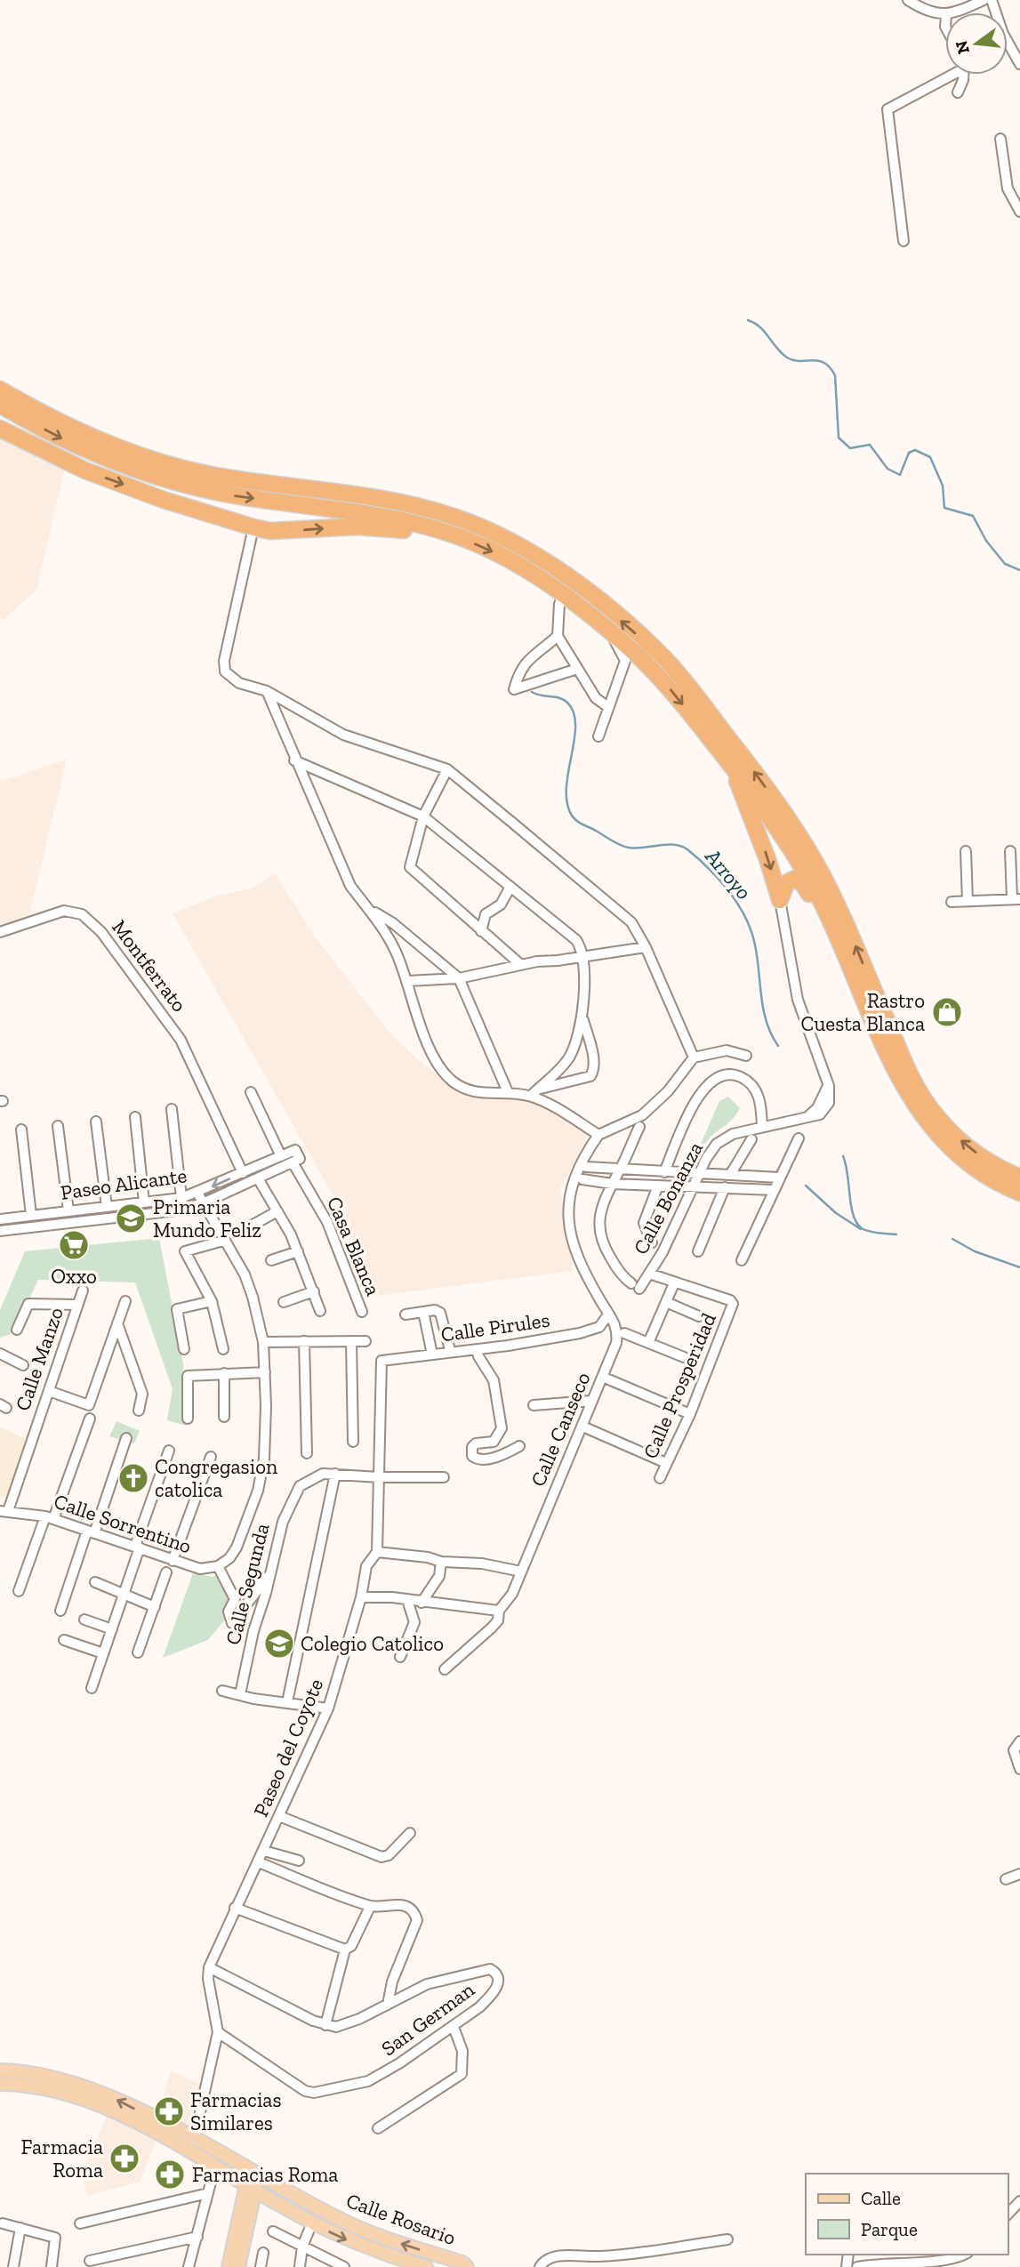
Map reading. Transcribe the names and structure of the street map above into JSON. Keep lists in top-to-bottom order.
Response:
{
  "streets": {
    "main road": ["Calle Rosario"],
    "street": [
      "Montferrato",
      "Paseo Alicante",
      "Calle Bonanza",
      "Casa Blanca",
      "Calle Pirules",
      "Calle Manzo",
      "Calle Prosperidad",
      "Calle Canseco",
      "Calle Sorrentino",
      "Calle Segunda",
      "Paseo del Coyote",
      "San German"
    ]
  },
  "crossings": [
    ["Montferrato", "Paseo Alicante"],
    ["Paseo Alicante", "Casa Blanca"],
    ["Calle Pirules", "Calle Canseco"],
    ["Calle Pirules", "Paseo del Coyote"],
    ["Calle Manzo", "Calle Sorrentino"],
    ["Paseo del Coyote", "San German"],
    ["Paseo del Coyote", "Calle Rosario"]
  ],
  "water": ["Arroyo"],
  "places": {
    "shop": ["Rastro Cuesta Blanca"],
    "school or university": ["Primaria Mundo Feliz", "Colegio Catolico"],
    "supermarket": ["Oxxo"],
    "church": ["Congregasion catolica"],
    "pharmacy": ["Farmacias Similares", "Farmacia Roma", "Farmacias Roma"]
  },
  "legend": ["Calle", "Parque"],
  "north": "left"
}
